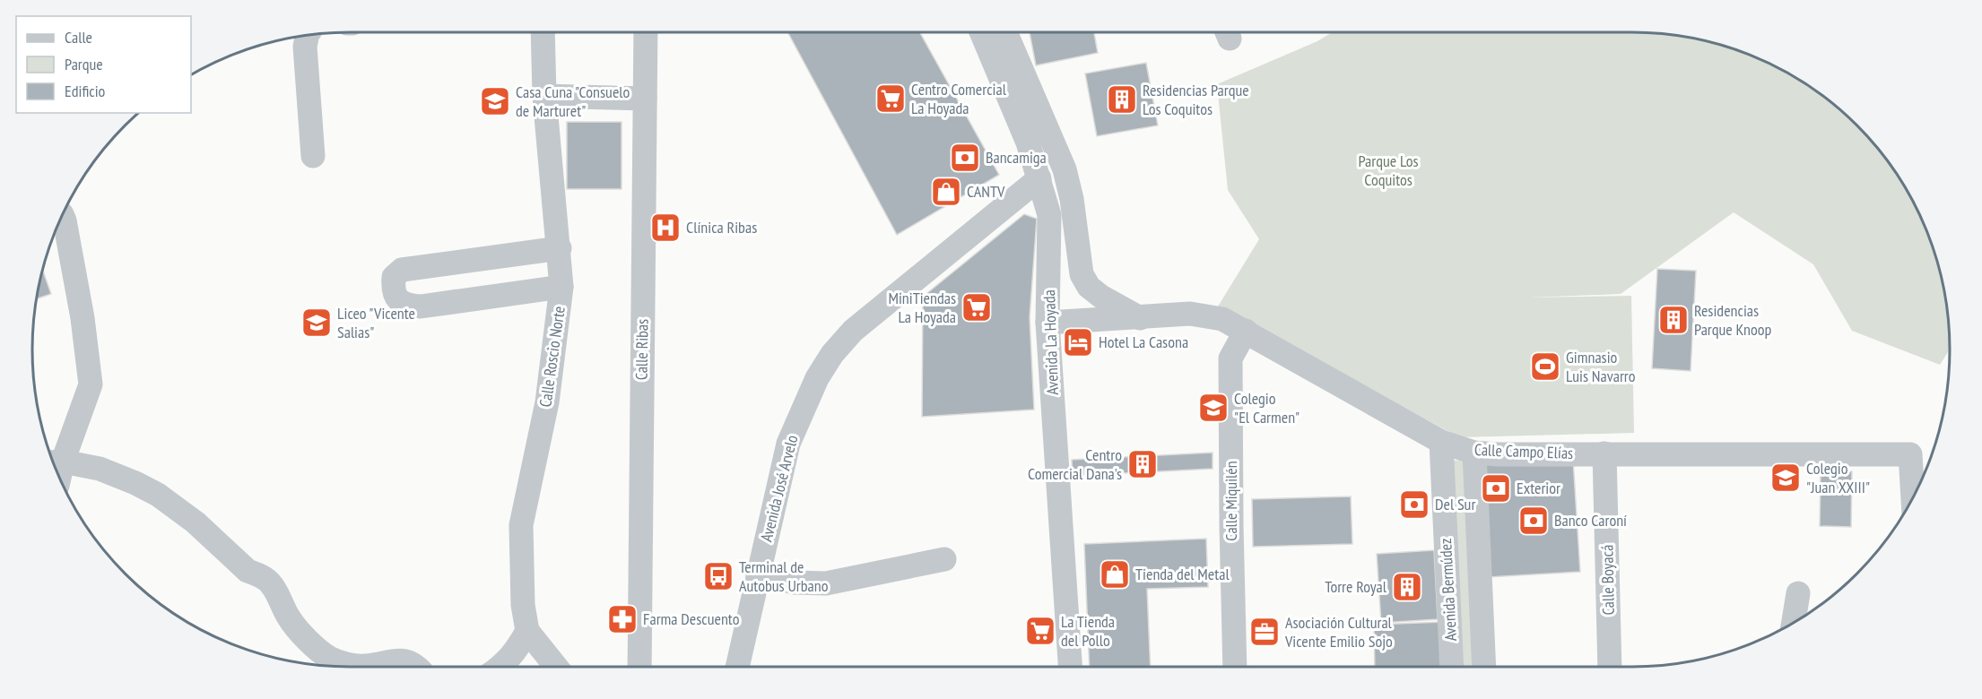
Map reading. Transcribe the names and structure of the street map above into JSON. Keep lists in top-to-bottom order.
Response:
{
  "streets": {
    "street": [
      "Avenida La Hoyada",
      "Calle Ribas",
      "Calle Roscio Norte",
      "Calle Campo Elías",
      "Avenida José Arvelo",
      "Calle Miquilén",
      "Calle Boyacá",
      "Avenida Bermúdez"
    ]
  },
  "crossings": [
    ["Avenida La Hoyada", "Calle Campo Elías"],
    ["Avenida La Hoyada", "Avenida José Arvelo"],
    ["Calle Campo Elías", "Calle Miquilén"],
    ["Calle Campo Elías", "Calle Boyacá"],
    ["Calle Campo Elías", "Avenida Bermúdez"]
  ],
  "parks": ["Parque Los Coquitos"],
  "places": {
    "supermarket": ["Centro Comercial La Hoyada", "MiniTiendas La Hoyada", "La Tienda del Pollo"],
    "building": [
      "Residencias Parque Los Coquitos",
      "Residencias Parque Knoop",
      "Centro Comercial Dana's",
      "Torre Royal"
    ],
    "school or university": [
      "Casa Cuna \"Consuelo de Marturet\"",
      "Liceo \"Vicente Salias\"",
      "Colegio \"El Carmen\"",
      "Colegio \"Juan XXIII\""
    ],
    "bank": [
      "Bancamiga",
      "Exterior",
      "Del Sur",
      "Banco Caroní"
    ],
    "shop": ["CANTV", "Tienda del Metal"],
    "hospital": ["Clínica Ribas"],
    "hotel": ["Hotel La Casona"],
    "sports": ["Gimnasio Luis Navarro"],
    "bus stop": ["Terminal de Autobus Urbano"],
    "pharmacy": ["Farma Descuento"],
    "office": ["Asociación Cultural Vicente Emilio Sojo"]
  },
  "legend": ["Calle", "Parque", "Edificio"]
}
